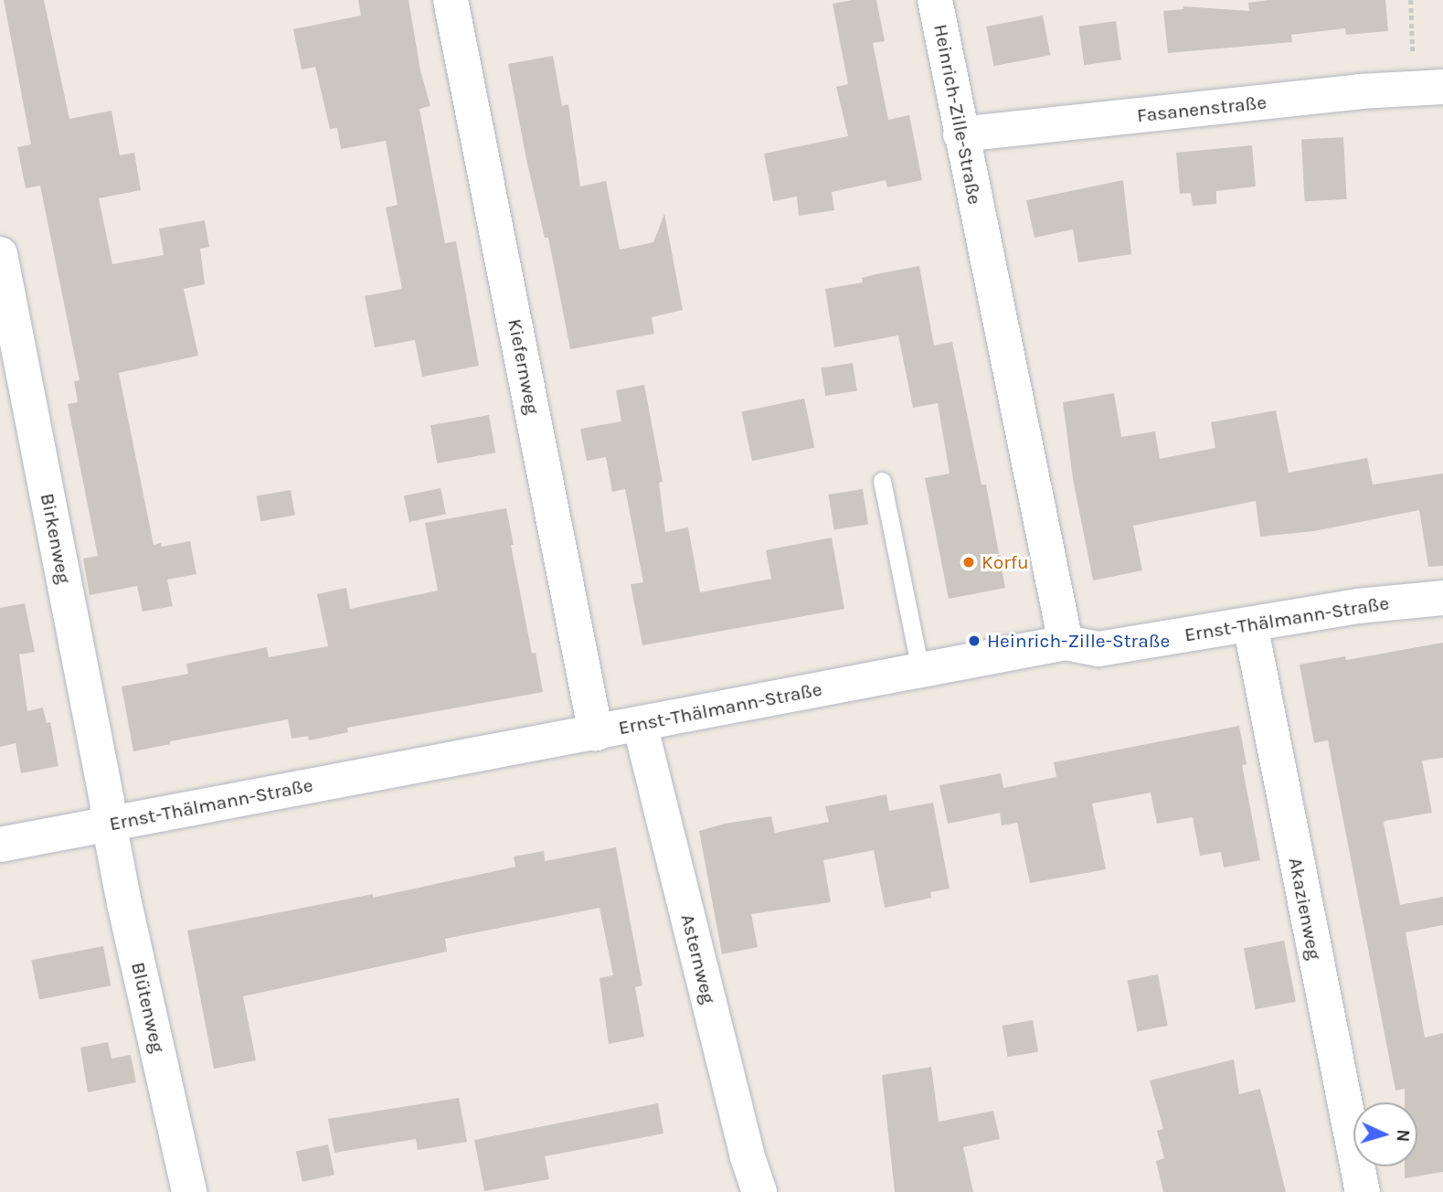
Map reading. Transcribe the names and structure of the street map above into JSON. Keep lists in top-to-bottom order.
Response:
{
  "streets": {
    "street": [
      "Fasanenstraße",
      "Heinrich-Zille-Straße",
      "Kiefernweg",
      "Birkenweg",
      "Ernst-Thälmann-Straße",
      "Akazienweg",
      "Asternweg",
      "Blütenweg"
    ]
  },
  "crossings": [
    ["Fasanenstraße", "Heinrich-Zille-Straße"],
    ["Heinrich-Zille-Straße", "Ernst-Thälmann-Straße"],
    ["Kiefernweg", "Ernst-Thälmann-Straße"],
    ["Birkenweg", "Ernst-Thälmann-Straße"],
    ["Birkenweg", "Blütenweg"],
    ["Ernst-Thälmann-Straße", "Akazienweg"],
    ["Ernst-Thälmann-Straße", "Asternweg"],
    ["Ernst-Thälmann-Straße", "Blütenweg"]
  ],
  "places": ["Korfu", "Heinrich-Zille-Straße"],
  "north": "right"
}
